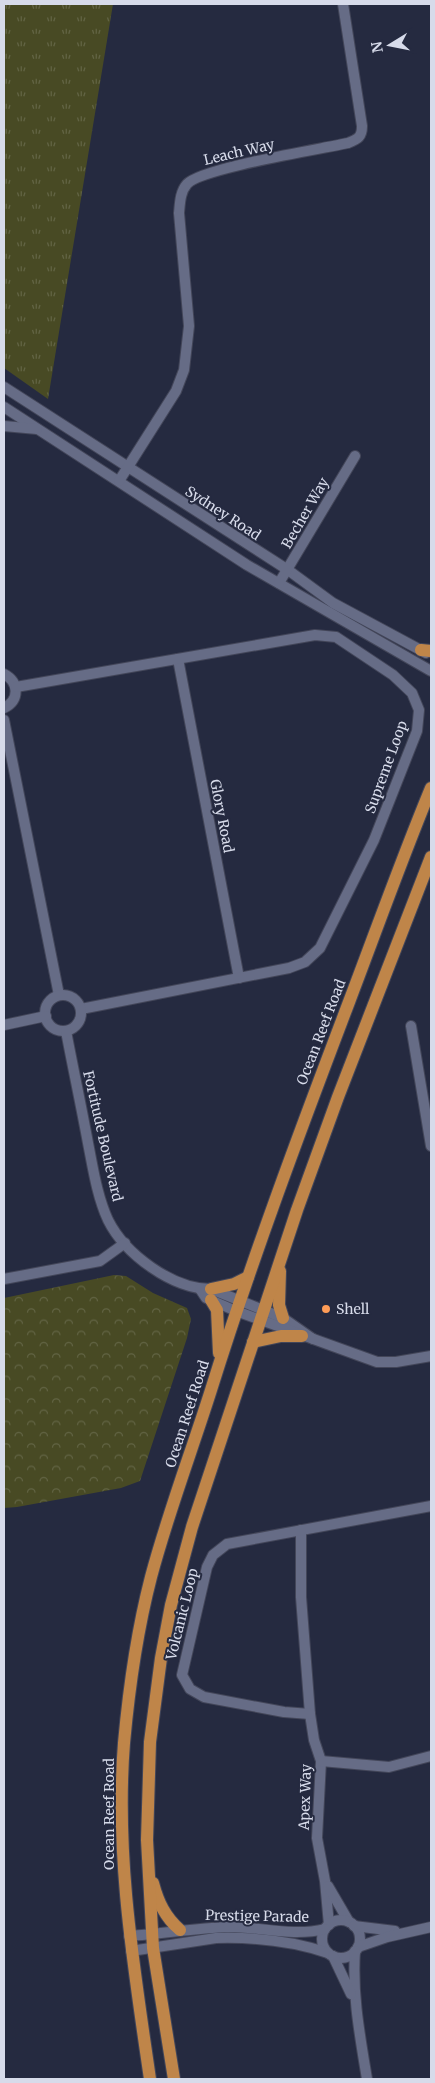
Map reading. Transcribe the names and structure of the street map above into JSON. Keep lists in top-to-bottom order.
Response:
{
  "streets": {
    "main road": ["Ocean Reef Road"],
    "street": [
      "Leach Way",
      "Sydney Road",
      "Becher Way",
      "Supreme Loop",
      "Glory Road",
      "Fortitude Boulevard",
      "Volcanic Loop",
      "Apex Way",
      "Prestige Parade"
    ]
  },
  "crossings": [
    ["Leach Way", "Sydney Road"],
    ["Sydney Road", "Becher Way"],
    ["Supreme Loop", "Glory Road"],
    ["Supreme Loop", "Fortitude Boulevard"],
    ["Ocean Reef Road", "Fortitude Boulevard"],
    ["Ocean Reef Road", "Prestige Parade"],
    ["Volcanic Loop", "Apex Way"],
    ["Apex Way", "Prestige Parade"]
  ],
  "places": ["Shell"],
  "north": "left"
}
